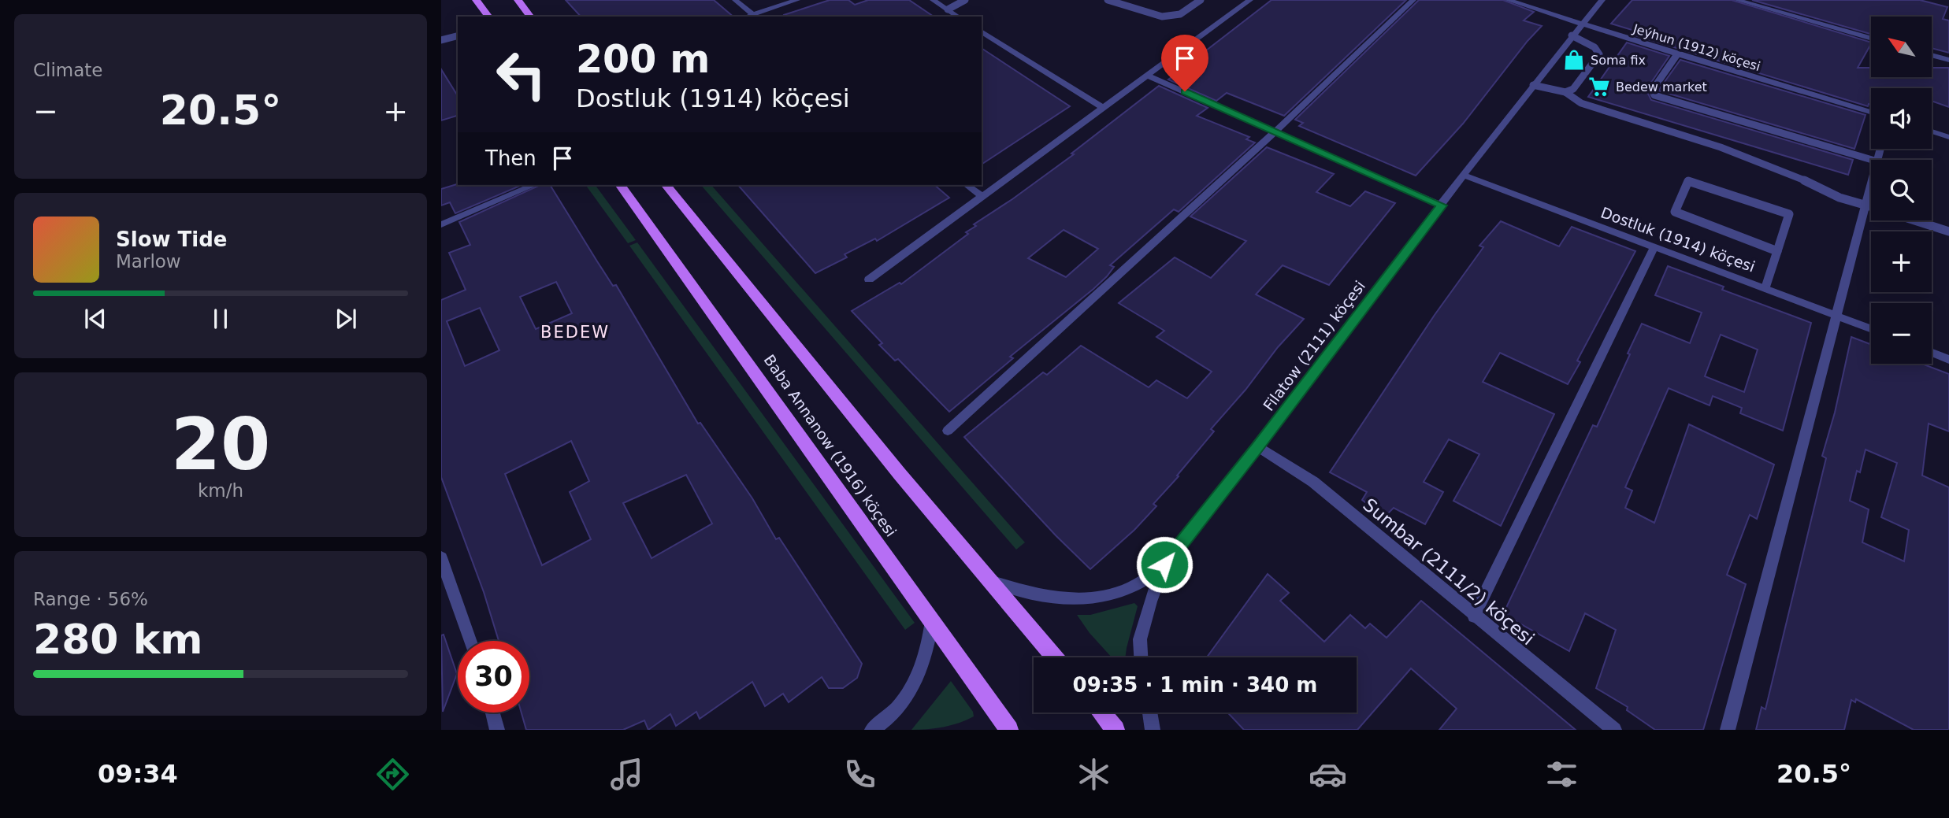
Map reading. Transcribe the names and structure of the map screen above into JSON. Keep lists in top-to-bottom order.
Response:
{
  "streets": {
    "main road": ["Baba Annanow (1916) köçesi"],
    "street": [
      "Jeýhun (1912) köçesi",
      "Dostluk (1914) köçesi",
      "Filatow (2111) köçesi",
      "Sumbar (2111/2) köçesi"
    ]
  },
  "crossings": [
    ["Jeýhun (1912) köçesi", "Filatow (2111) köçesi"],
    ["Dostluk (1914) köçesi", "Filatow (2111) köçesi"],
    ["Filatow (2111) köçesi", "Baba Annanow (1916) köçesi"],
    ["Filatow (2111) köçesi", "Sumbar (2111/2) köçesi"]
  ],
  "districts": ["BEDEW"],
  "places": {
    "shop": ["Soma fix"],
    "supermarket": ["Bedew market"]
  },
  "north": "top left",
  "page": {
    "tile": [
      "Climate",
      ["20", "km/h"],
      ["Range · 56%", "280 km"]
    ],
    "map_buttons": ["+", "−"],
    "turn": ["200 m", "Dostluk (1914) köçesi"],
    "heat": ["−", "20.5°", "+"],
    "then": "Then",
    "song": ["Slow Tide", "Marlow"],
    "limit": "30",
    "trip": "09:35 · 1 min · 340 m",
    "tabs": ["09:34", "20.5°"]
  }
}
